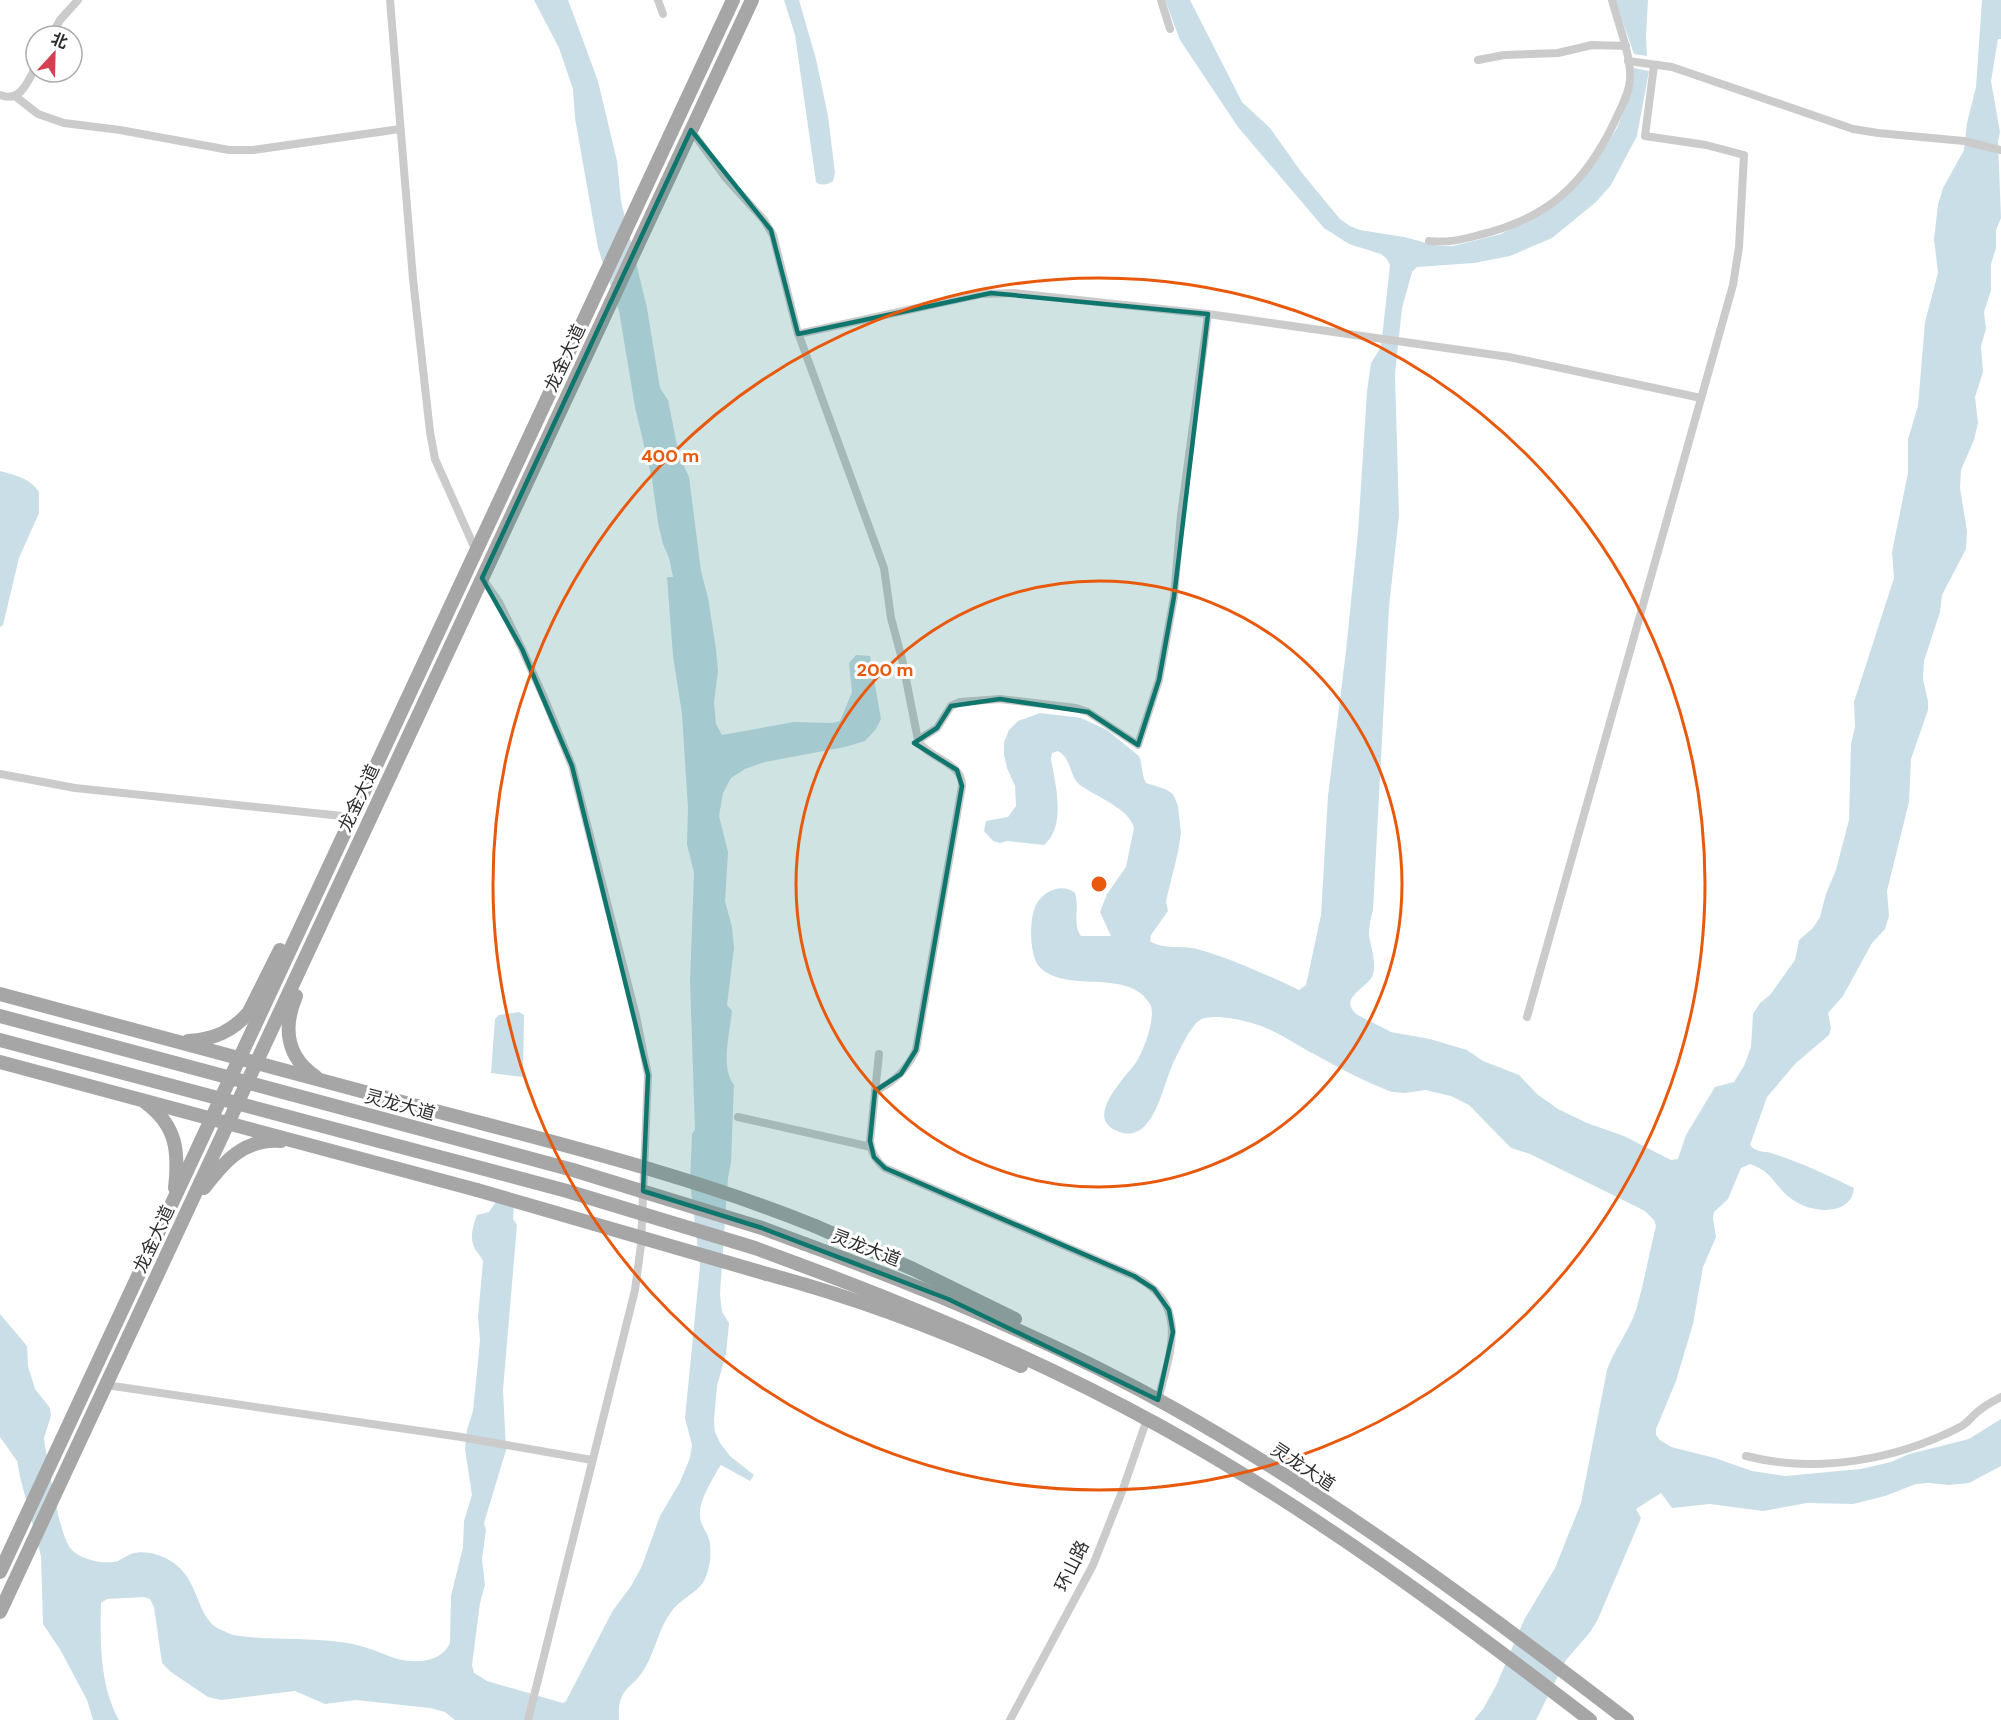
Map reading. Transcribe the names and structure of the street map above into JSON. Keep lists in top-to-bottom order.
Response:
{
  "streets": {
    "main road": ["龙金大道", "灵龙大道"],
    "street": ["环山路"]
  },
  "north": "top",
  "rings": ["400 m", "200 m"]
}
